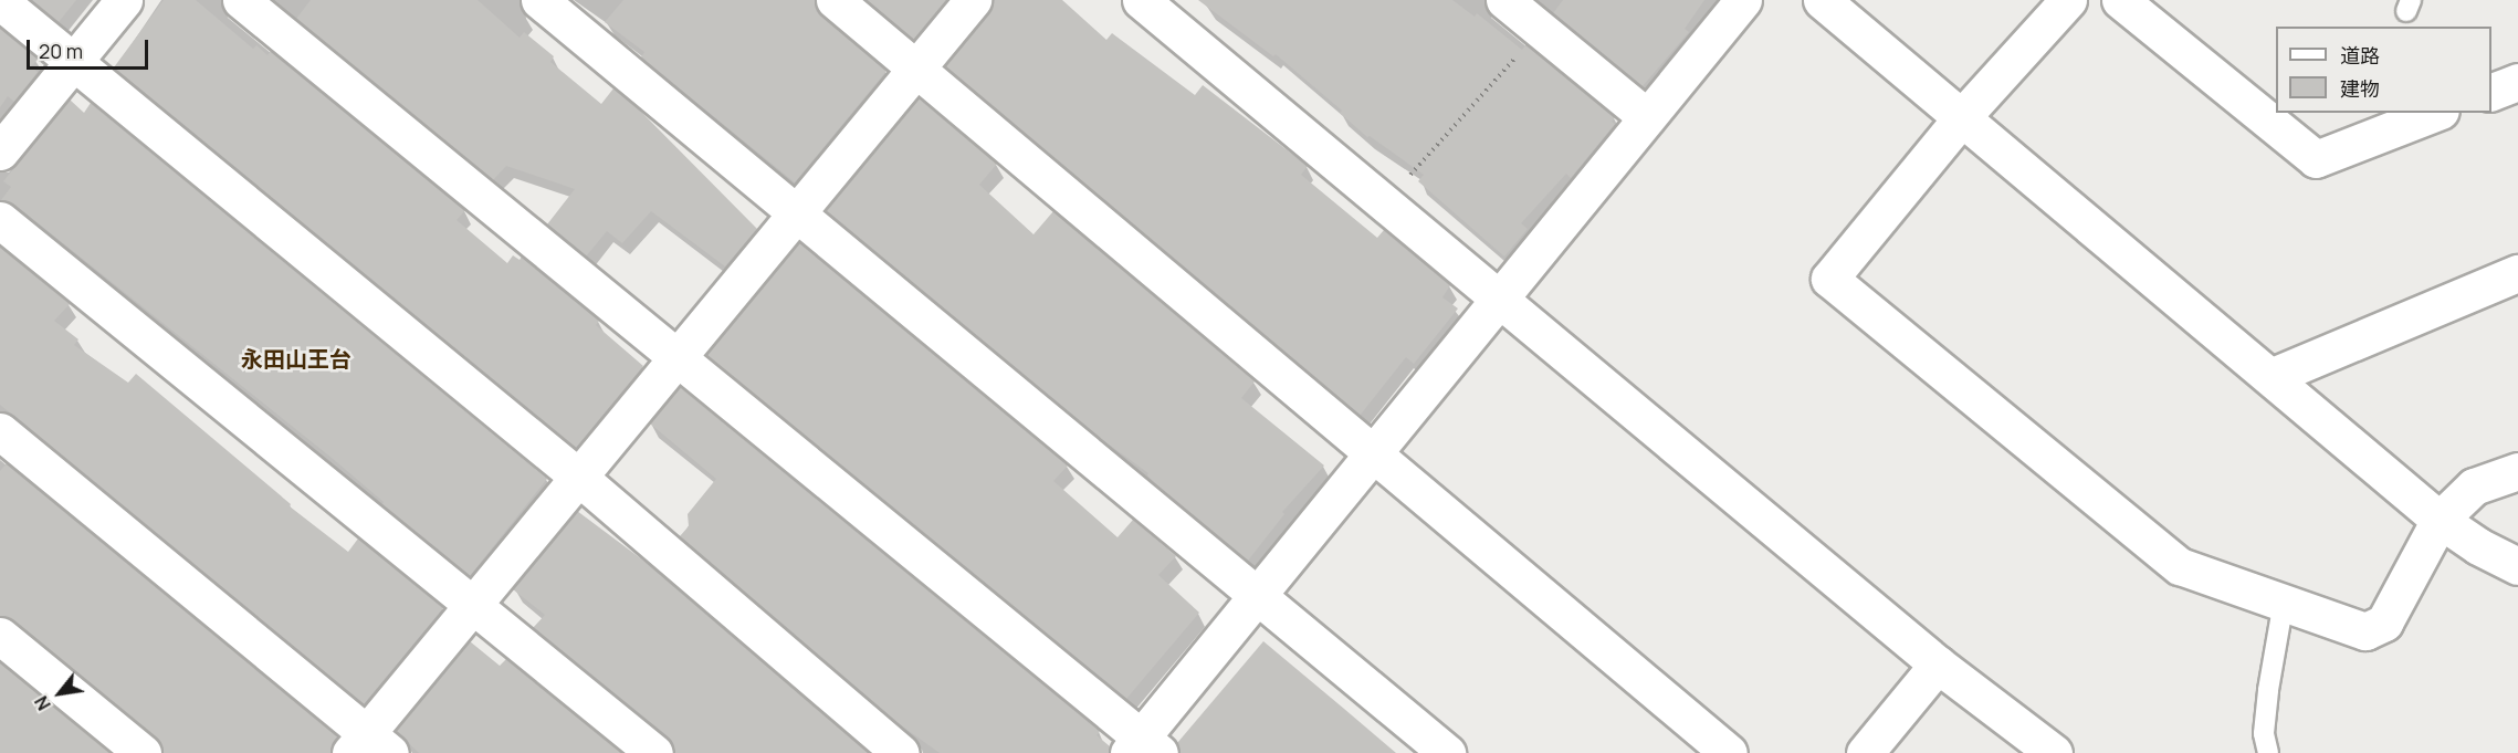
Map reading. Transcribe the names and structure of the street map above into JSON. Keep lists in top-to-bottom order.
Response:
{
  "districts": ["永田山王台"],
  "legend": ["道路", "建物"],
  "scale_bar": "20 m",
  "north": "bottom left"
}
